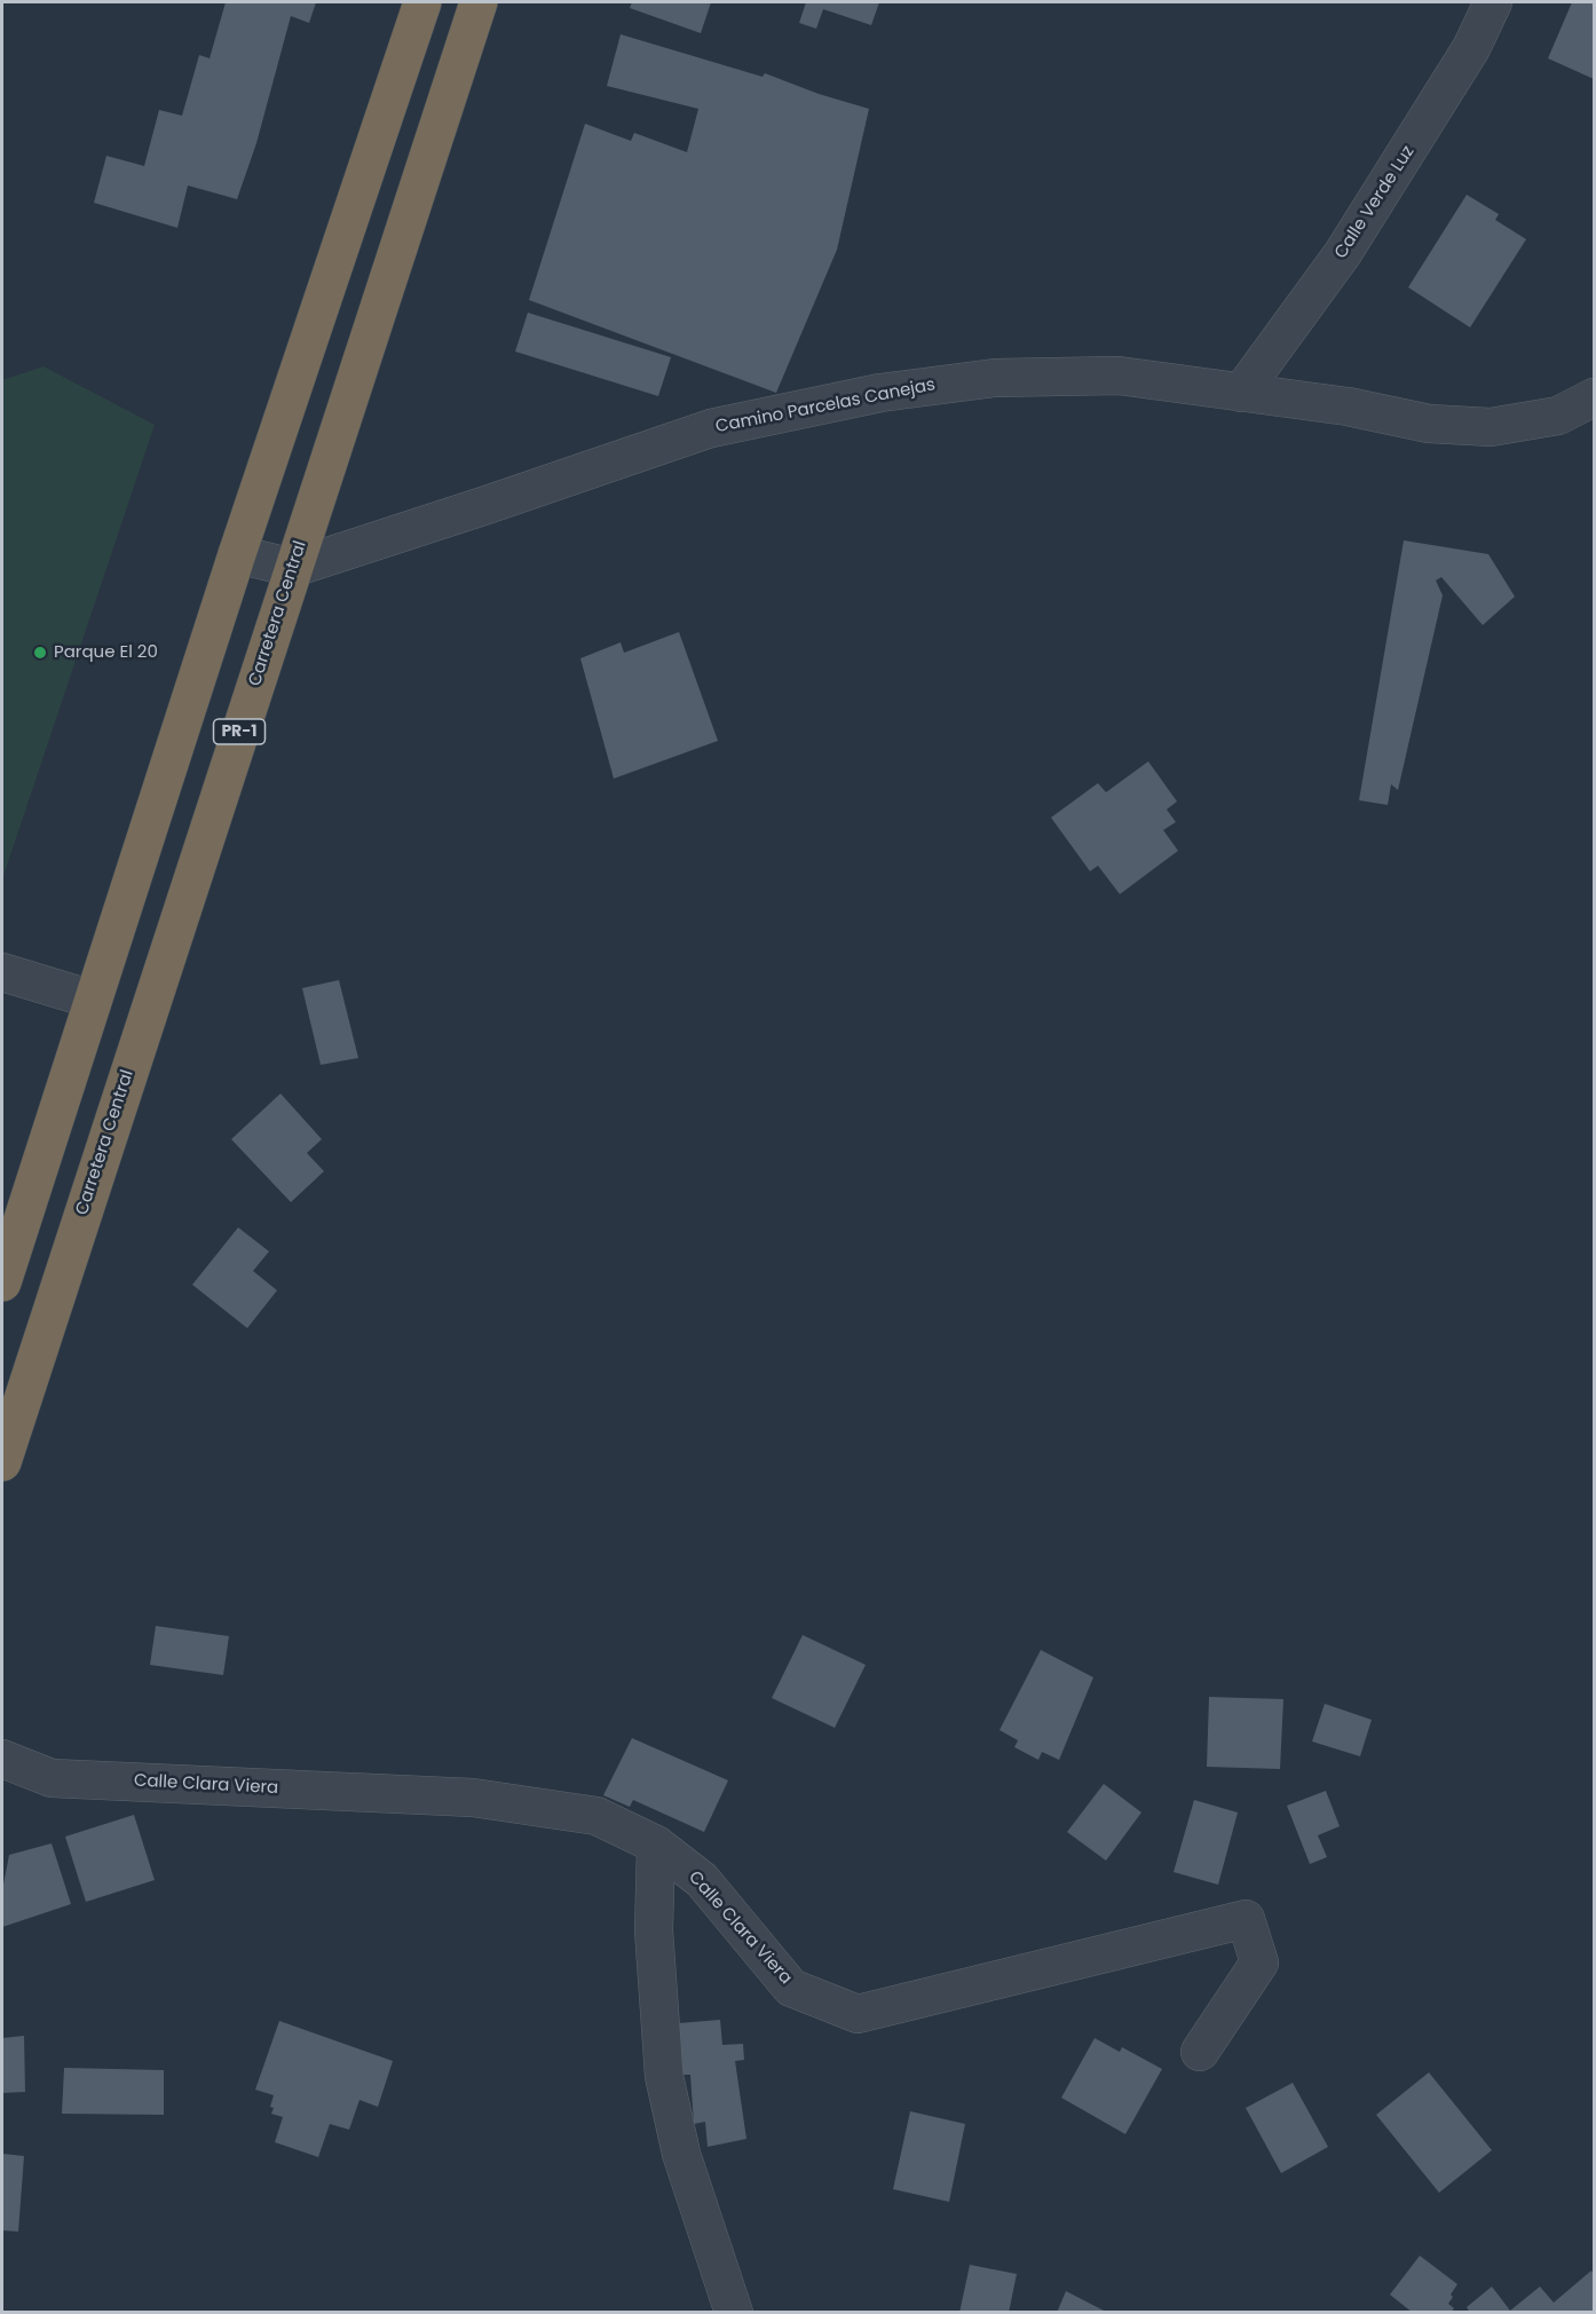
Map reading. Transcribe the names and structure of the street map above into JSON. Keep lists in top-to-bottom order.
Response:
{
  "streets": {
    "highway": ["Carretera Central", "PR-1"],
    "street": ["Calle Verde Luz", "Camino Parcelas Canejas", "Calle Clara Viera"]
  },
  "crossings": [
    ["Calle Verde Luz", "Camino Parcelas Canejas"],
    ["Camino Parcelas Canejas", "Carretera Central"]
  ],
  "places": ["Parque El 20"]
}
